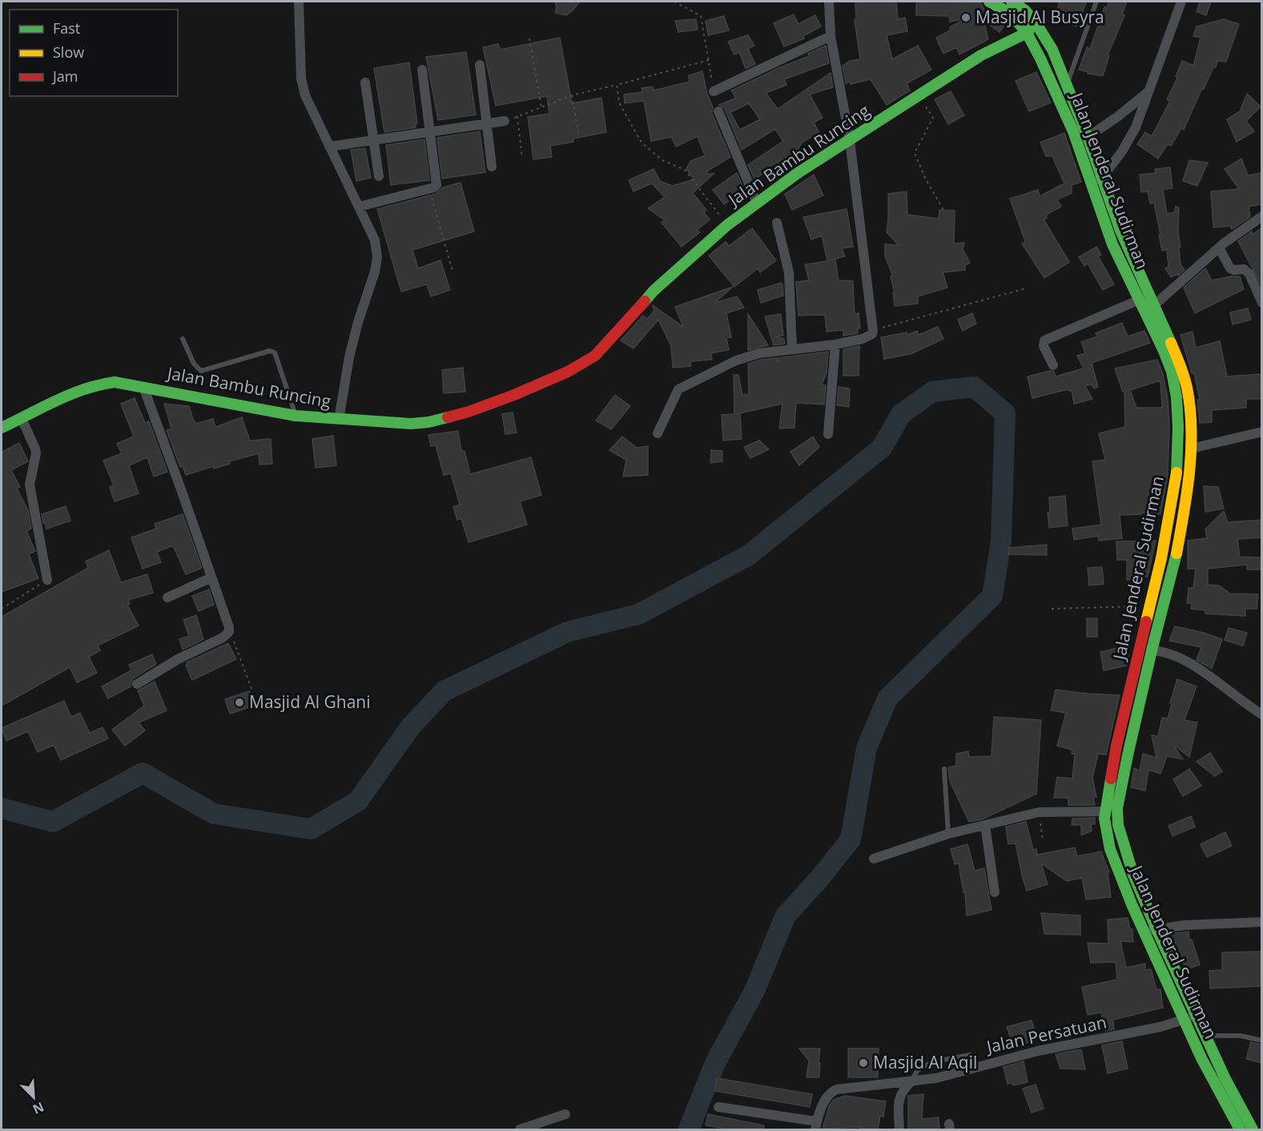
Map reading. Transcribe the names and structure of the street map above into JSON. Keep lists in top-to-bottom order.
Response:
{
  "streets": {
    "main road": ["Jalan Bambu Runcing", "Jalan Jenderal Sudirman"],
    "street": ["Jalan Persatuan"]
  },
  "crossings": [
    ["Jalan Bambu Runcing", "Jalan Jenderal Sudirman"],
    ["Jalan Jenderal Sudirman", "Jalan Persatuan"]
  ],
  "places": ["Masjid Al Busyra", "Masjid Al Ghani", "Masjid Al Aqil"],
  "legend": ["Fast", "Slow", "Jam"],
  "north": "bottom right"
}
